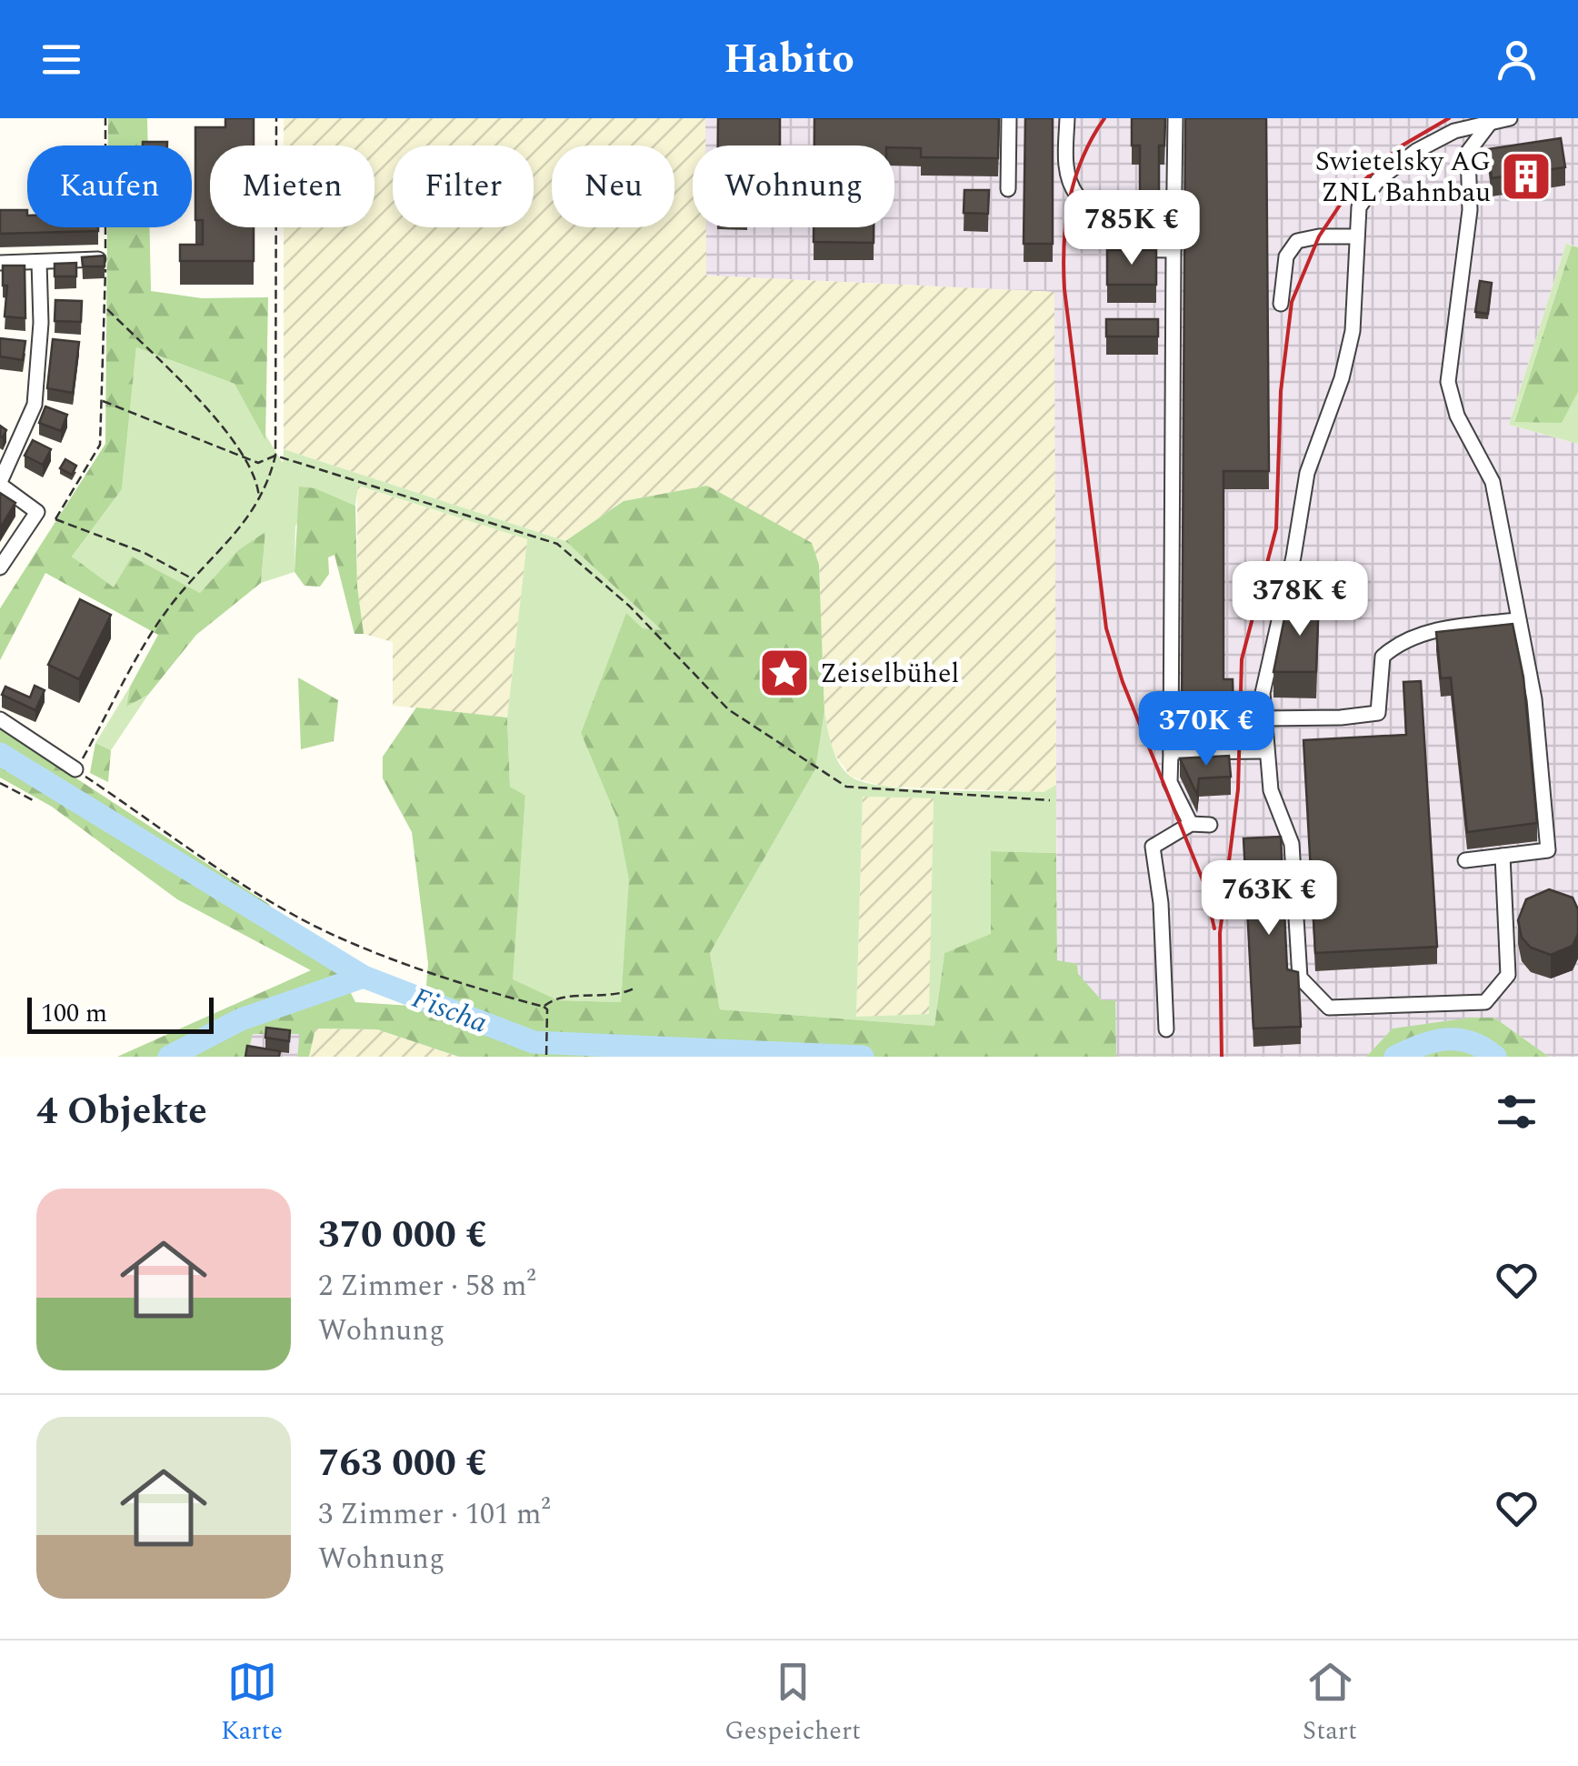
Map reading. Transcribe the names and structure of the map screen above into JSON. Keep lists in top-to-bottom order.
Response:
{
  "water": ["Fischa"],
  "places": {
    "building": ["Swietelsky AG ZNL Bahnbau"],
    "place": ["Zeiselbühel"]
  },
  "scale_bar": "100 m",
  "page": {
    "header": "Habito",
    "chip": [
      "Kaufen",
      "Mieten",
      "Filter",
      "Neu",
      "Wohnung"
    ],
    "price": [
      "785K €",
      "378K €",
      "370K €",
      "763K €"
    ],
    "scale": "100 m",
    "heading": "4 Objekte",
    "list": [
      {
        "name": "370 000 €",
        "note": "2 Zimmer · 58 m² · Wohnung"
      },
      {
        "name": "763 000 €",
        "note": "3 Zimmer · 101 m² · Wohnung"
      }
    ],
    "tabs": ["Karte", "Gespeichert", "Start"]
  }
}
